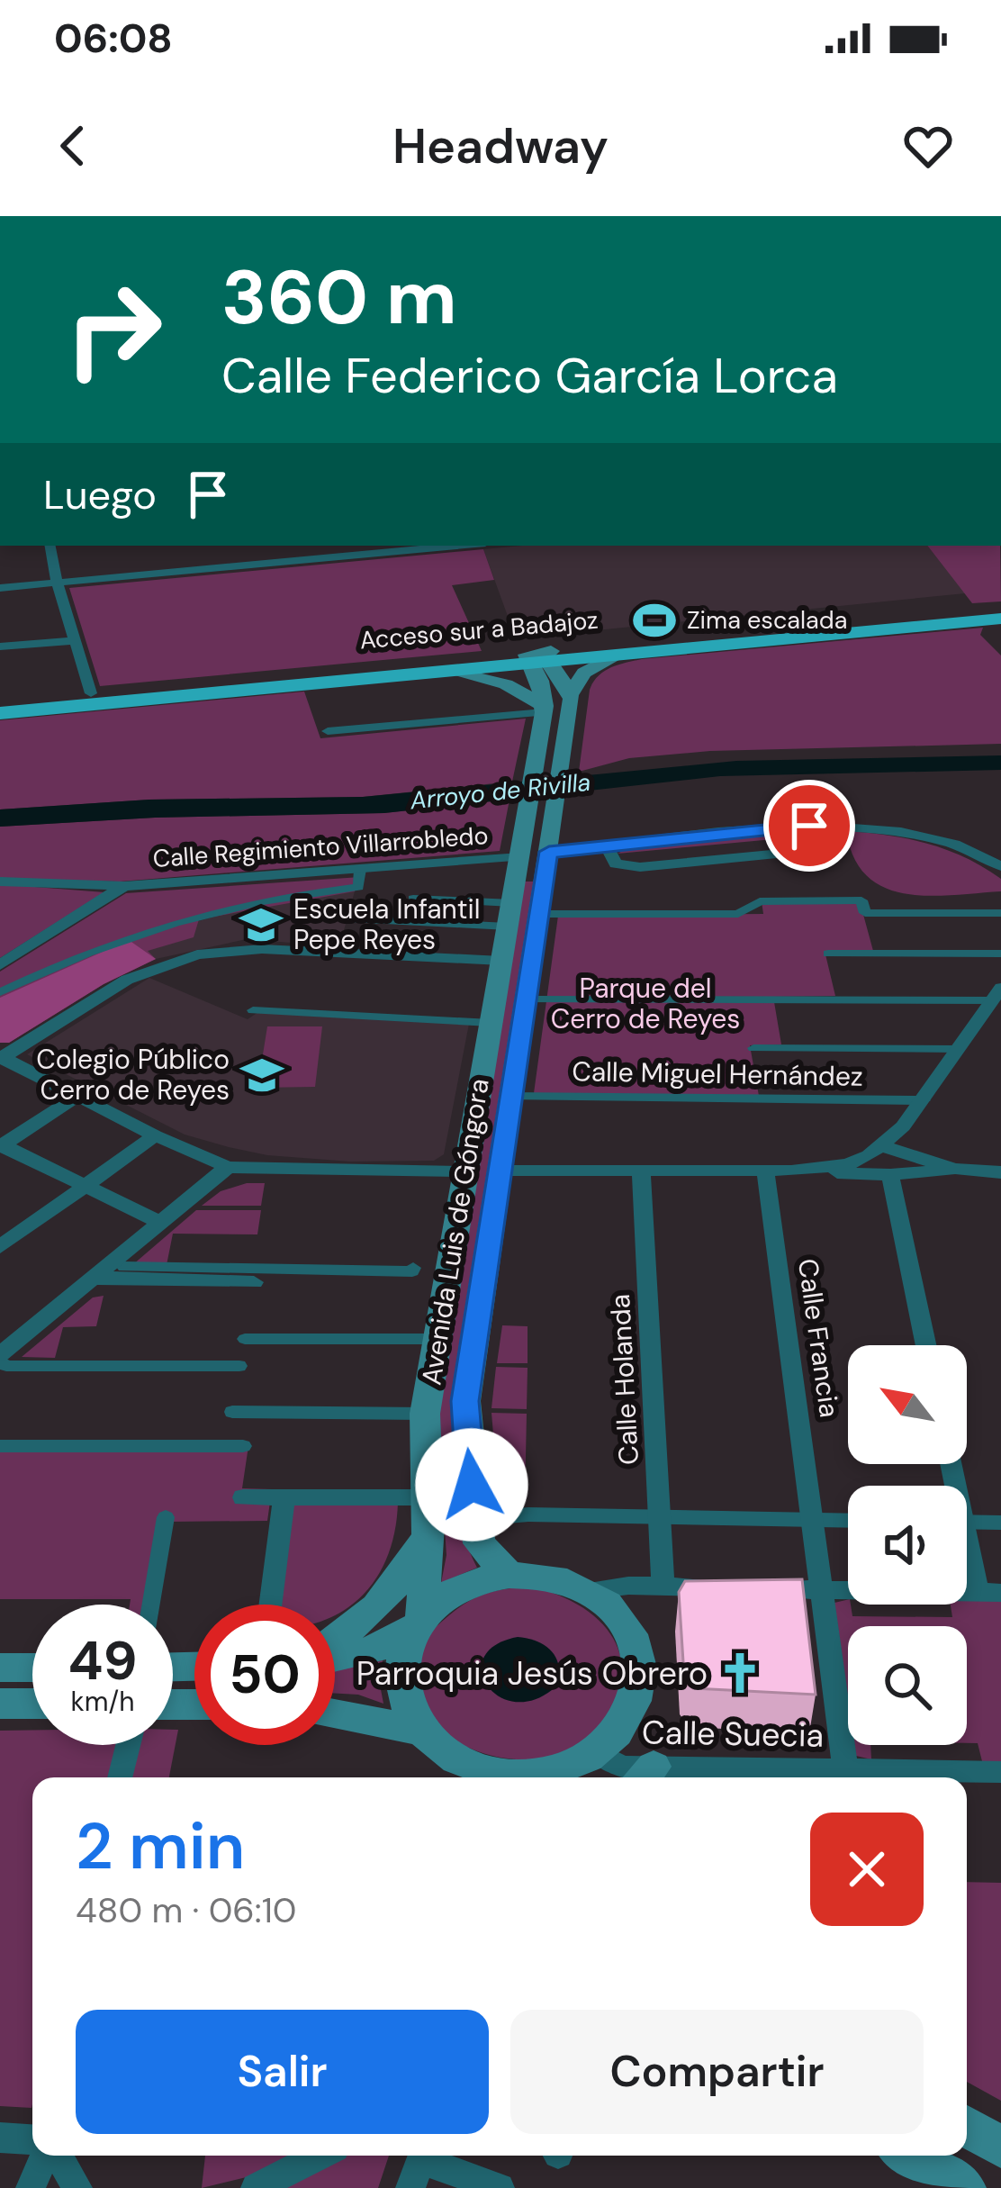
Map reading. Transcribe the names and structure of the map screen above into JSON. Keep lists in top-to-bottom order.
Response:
{
  "streets": {
    "highway": ["Acceso sur a Badajoz"],
    "main road": ["Avenida Luis de Góngora"],
    "street": [
      "Calle Regimiento Villarrobledo",
      "Calle Miguel Hernández",
      "Calle Francia",
      "Calle Holanda",
      "Calle Suecia"
    ]
  },
  "crossings": [
    ["Calle Regimiento Villarrobledo", "Avenida Luis de Góngora"],
    ["Calle Miguel Hernández", "Avenida Luis de Góngora"],
    ["Calle Francia", "Calle Suecia"]
  ],
  "water": ["Arroyo de Rivilla"],
  "parks": ["Parque del Cerro de Reyes"],
  "places": {
    "sports": ["Zima escalada"],
    "school or university": ["Escuela Infantil Pepe Reyes", "Colegio Público Cerro de Reyes"],
    "church": ["Parroquia Jesús Obrero"]
  },
  "north": "top left",
  "page": {
    "status": "06:08",
    "header": "Headway",
    "turn": ["360 m", "Calle Federico García Lorca"],
    "then": "Luego",
    "speed": "49 km/h",
    "limit": "50",
    "heading": ["2 min", "480 m · 06:10"],
    "buttons": ["Salir", "Compartir"]
  }
}
